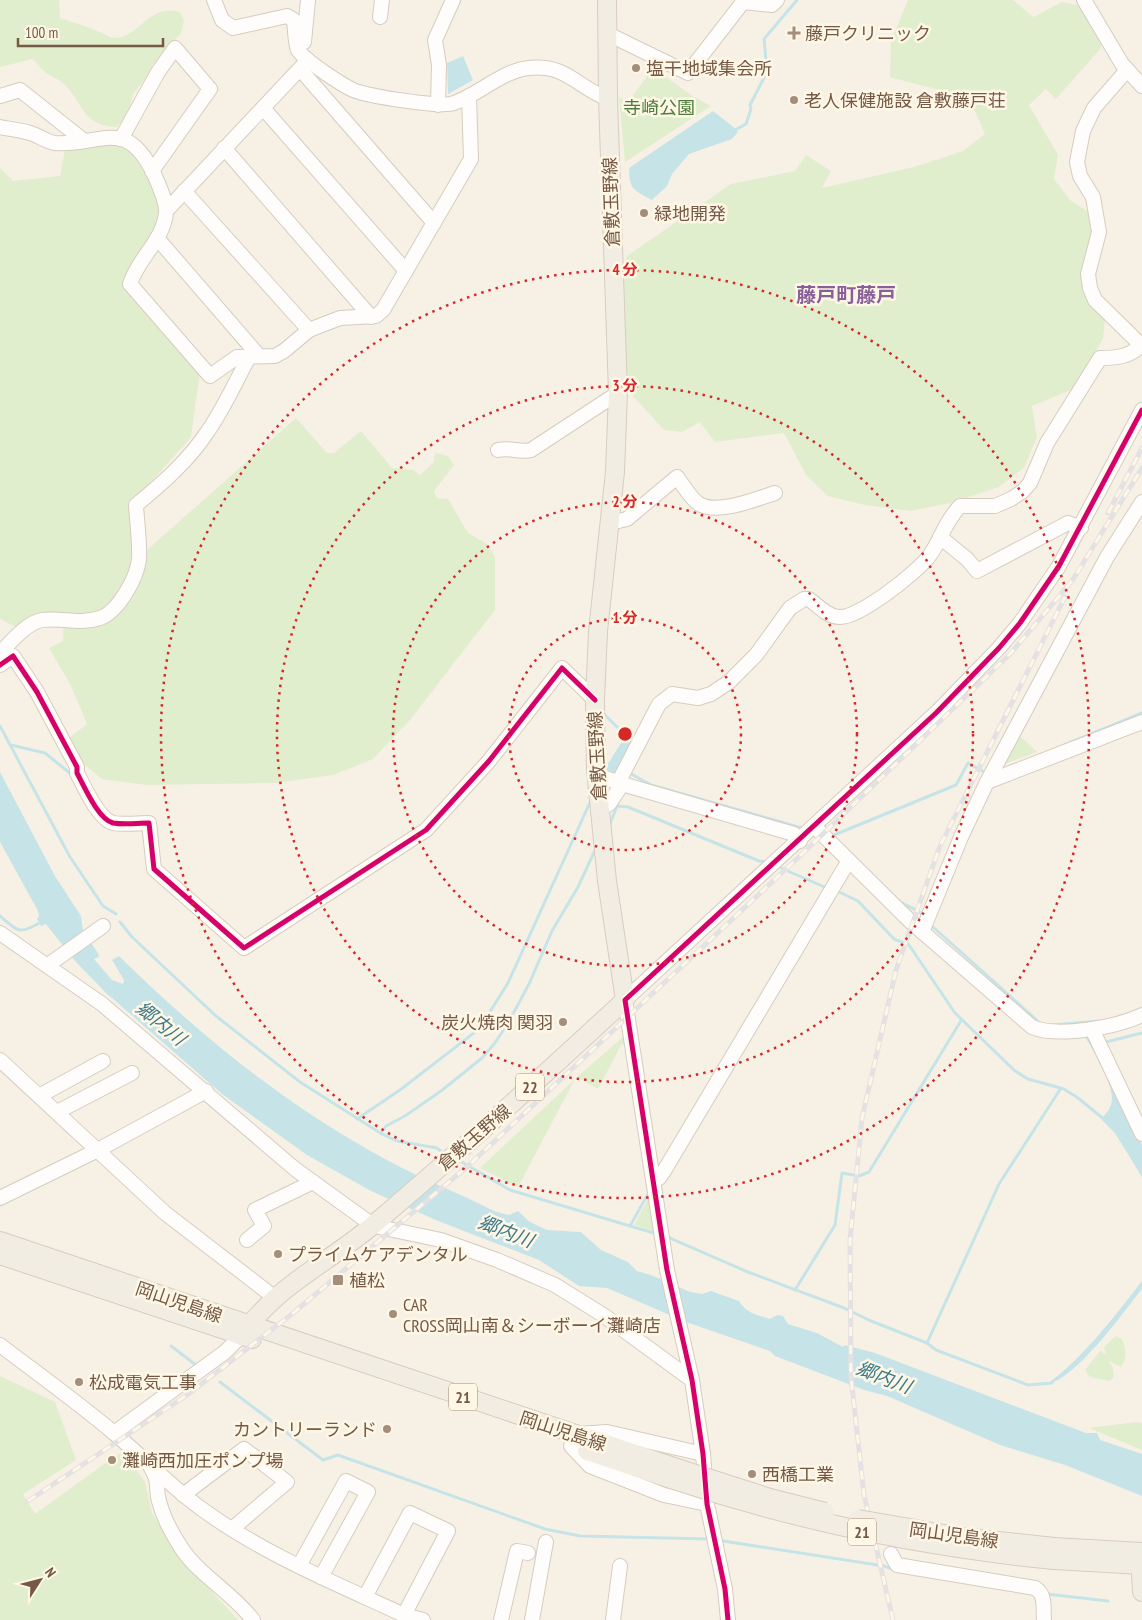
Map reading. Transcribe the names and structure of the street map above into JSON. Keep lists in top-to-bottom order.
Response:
{
  "streets": {
    "main road": [
      "倉敷玉野線",
      "22",
      "岡山児島線",
      "21"
    ]
  },
  "crossings": [
    ["倉敷玉野線", "岡山児島線"]
  ],
  "districts": ["藤戸町藤戸"],
  "water": ["郷内川"],
  "parks": ["寺崎公園"],
  "places": {
    "health": ["藤戸クリニック"],
    "other": [
      "塩干地域集会所",
      "老人保健施設 倉敷藤戸荘",
      "緑地開発",
      "炭火焼肉 関羽",
      "プライムケアデンタル",
      "CAR CROSS岡山南＆シーボーイ灘崎店",
      "松成電気工事",
      "カントリーランド",
      "灘崎西加圧ポンプ場",
      "西橋工業"
    ],
    "transit": ["植松"]
  },
  "scale_bar": "100 m",
  "north": "top right",
  "rings": [
    "4 分",
    "3 分",
    "2 分",
    "1 分"
  ]
}
